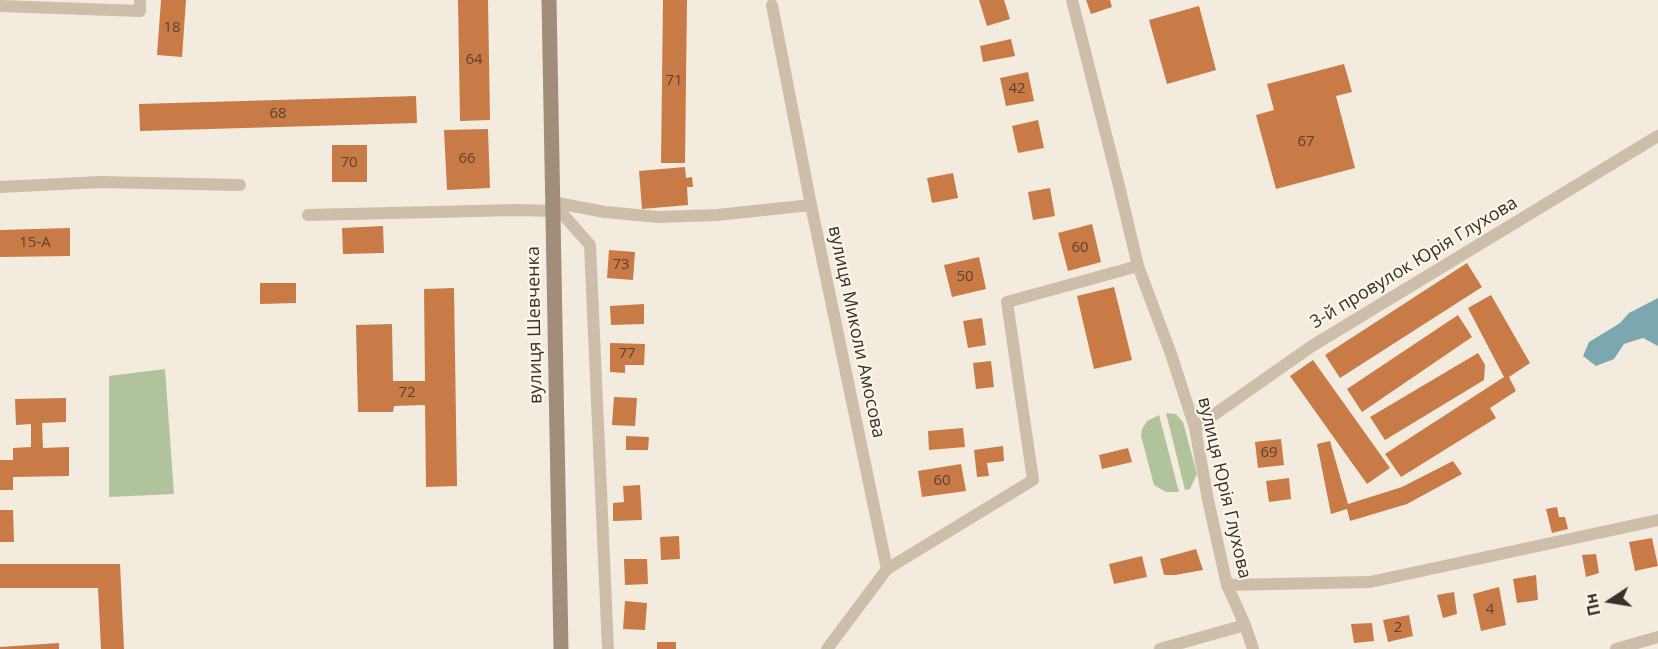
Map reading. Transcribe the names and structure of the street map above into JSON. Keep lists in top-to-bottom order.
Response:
{
  "streets": {
    "main road": ["вулиця Шевченка"],
    "street": ["3-й провулок Юрія Глухова", "вулиця Миколи Амосова", "вулиця Юрія Глухова"]
  },
  "crossings": [
    ["3-й провулок Юрія Глухова", "вулиця Юрія Глухова"]
  ],
  "house_numbers": [
    "18",
    "64",
    "71",
    "42",
    "68",
    "67",
    "66",
    "70",
    "15-А",
    "60",
    "73",
    "50",
    "77",
    "72",
    "69",
    "60",
    "4",
    "2"
  ],
  "north": "left"
}
